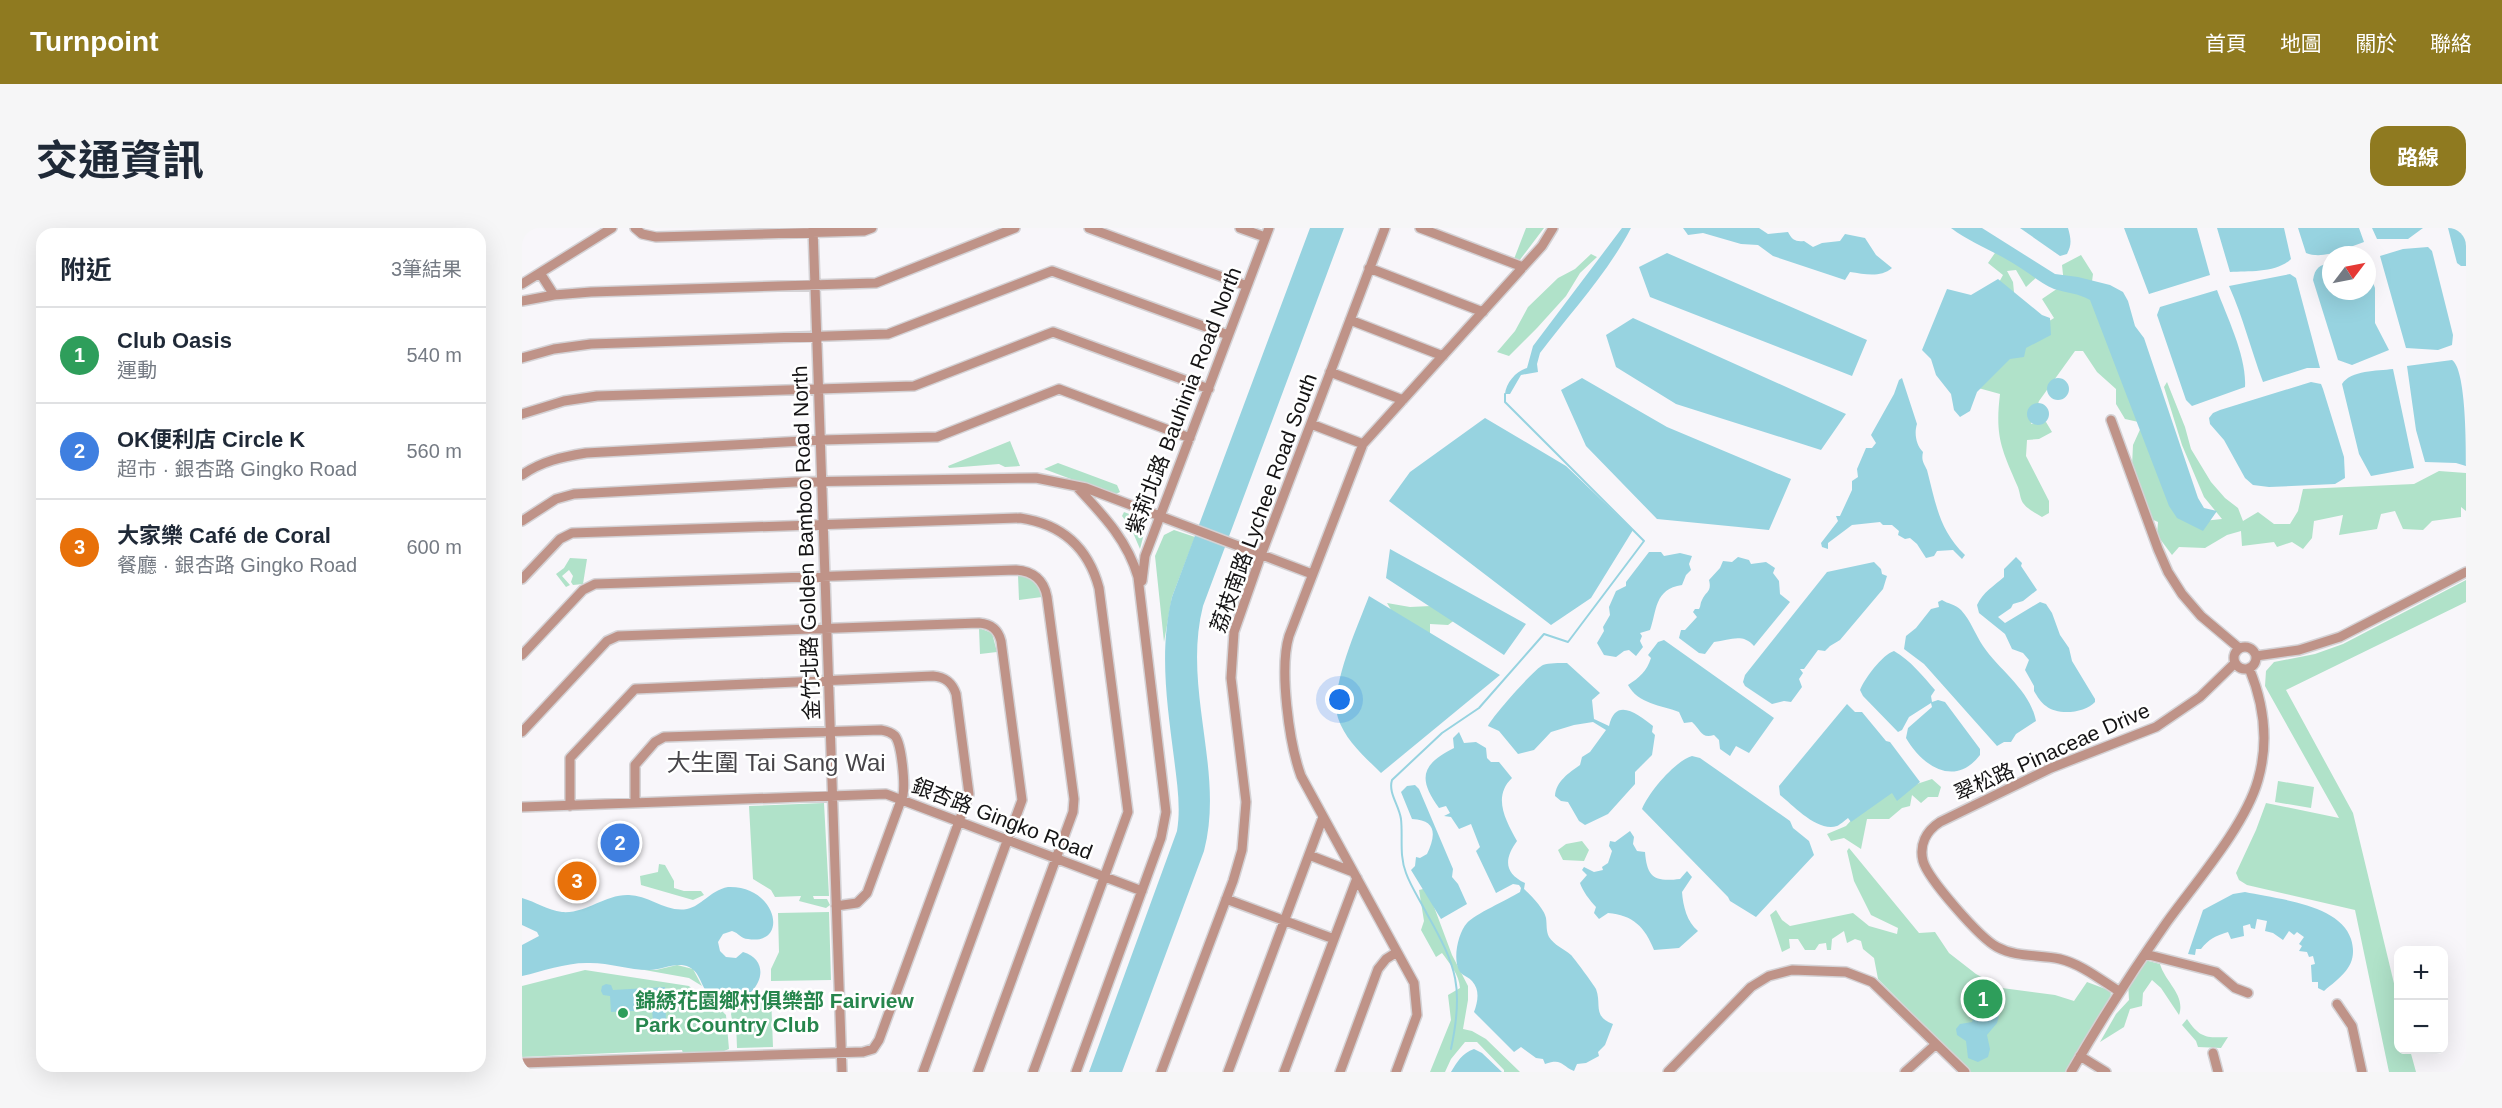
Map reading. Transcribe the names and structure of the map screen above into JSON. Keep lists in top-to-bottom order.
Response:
{
  "streets": {
    "street": [
      "紫荊北路 Bauhinia Road North",
      "荔枝南路 Lychee Road South",
      "金竹北路 Golden Bamboo Road North",
      "翠松路 Pinaceae Drive",
      "銀杏路 Gingko Road"
    ]
  },
  "crossings": [
    ["金竹北路 Golden Bamboo Road North", "銀杏路 Gingko Road"]
  ],
  "districts": ["大生圍 Tai Sang Wai"],
  "places": ["錦綉花園鄉村俱樂部 Fairview Park Country Club"],
  "north": "top right",
  "page": {
    "header": "Turnpoint",
    "nav": [
      "首頁",
      "地圖",
      "關於",
      "聯絡"
    ],
    "title": "交通資訊",
    "buttons": "路線",
    "heading": ["附近", "3筆結果"],
    "list": [
      {
        "mark": "1",
        "name": "Club Oasis",
        "note": "運動",
        "value": "540 m"
      },
      {
        "mark": "2",
        "name": "OK便利店 Circle K",
        "note": "超市 · 銀杏路 Gingko Road",
        "value": "560 m"
      },
      {
        "mark": "3",
        "name": "大家樂 Café de Coral",
        "note": "餐廳 · 銀杏路 Gingko Road",
        "value": "600 m"
      }
    ],
    "pins": ["2", "3", "1"],
    "map_buttons": ["+", "−"]
  }
}
